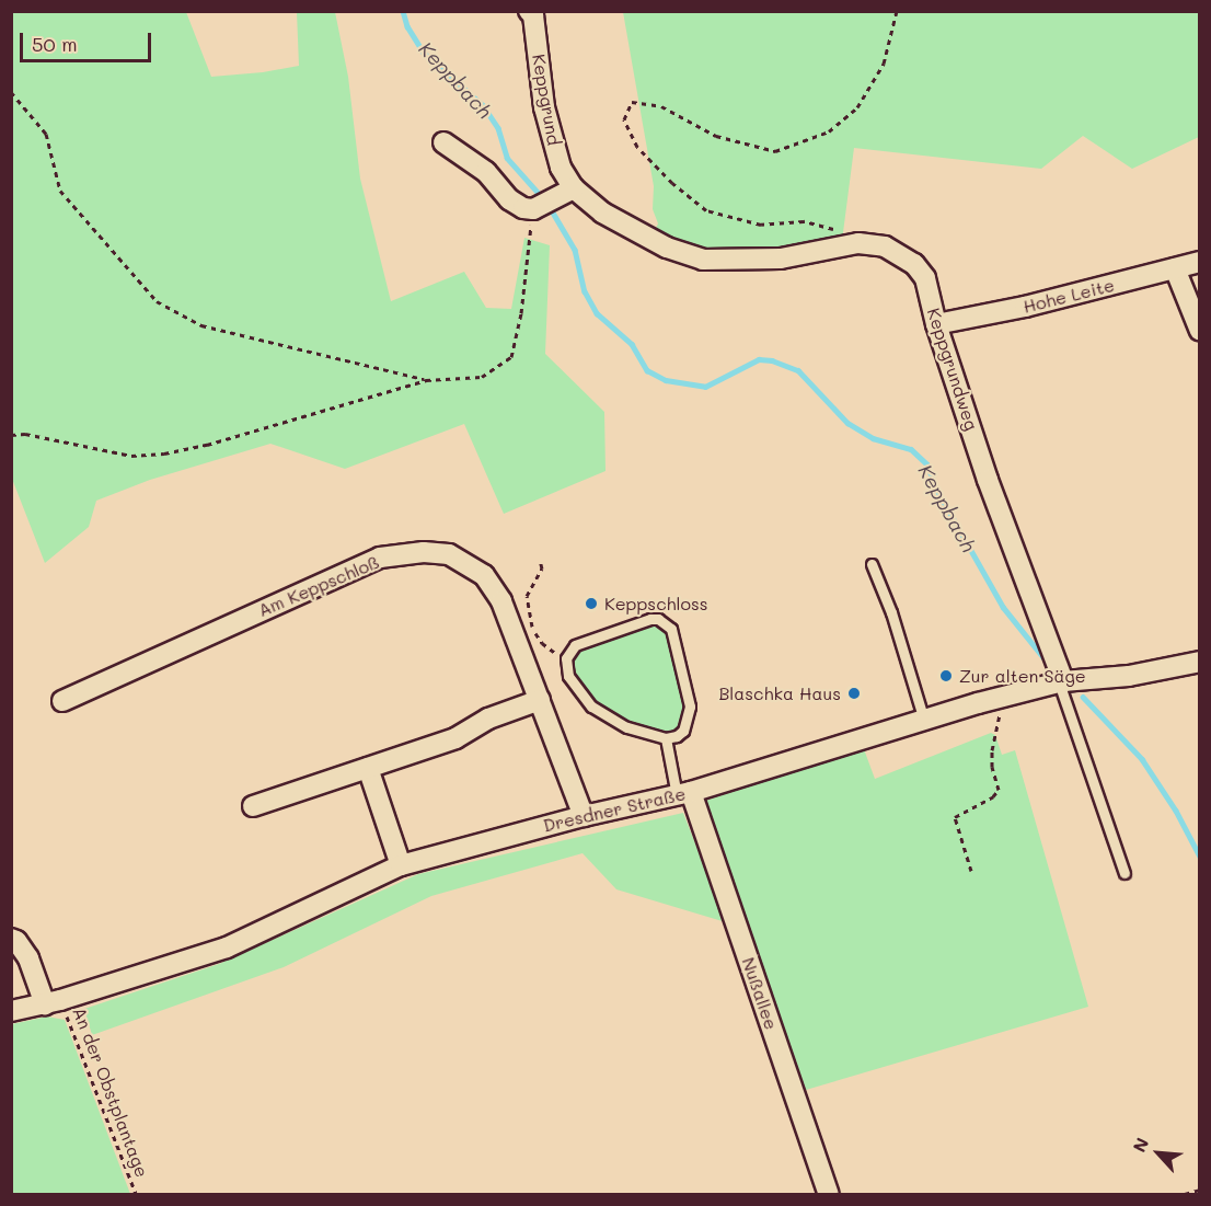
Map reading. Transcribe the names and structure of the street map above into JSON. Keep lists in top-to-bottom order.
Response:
{
  "streets": {
    "street": [
      "Keppgrund",
      "Hohe Leite",
      "Keppgrundweg",
      "Am Keppschloß",
      "Dresdner Straße",
      "Nußallee"
    ],
    "path": ["An der Obstplantage"]
  },
  "crossings": [
    ["Keppgrund", "Keppgrundweg"],
    ["Hohe Leite", "Keppgrundweg"],
    ["Keppgrundweg", "Dresdner Straße"],
    ["Am Keppschloß", "Dresdner Straße"],
    ["Dresdner Straße", "Nußallee"],
    ["Dresdner Straße", "An der Obstplantage"]
  ],
  "water": ["Keppbach"],
  "places": ["Keppschloss", "Zur alten Säge", "Blaschka Haus"],
  "scale_bar": "50 m",
  "north": "top left"
}
